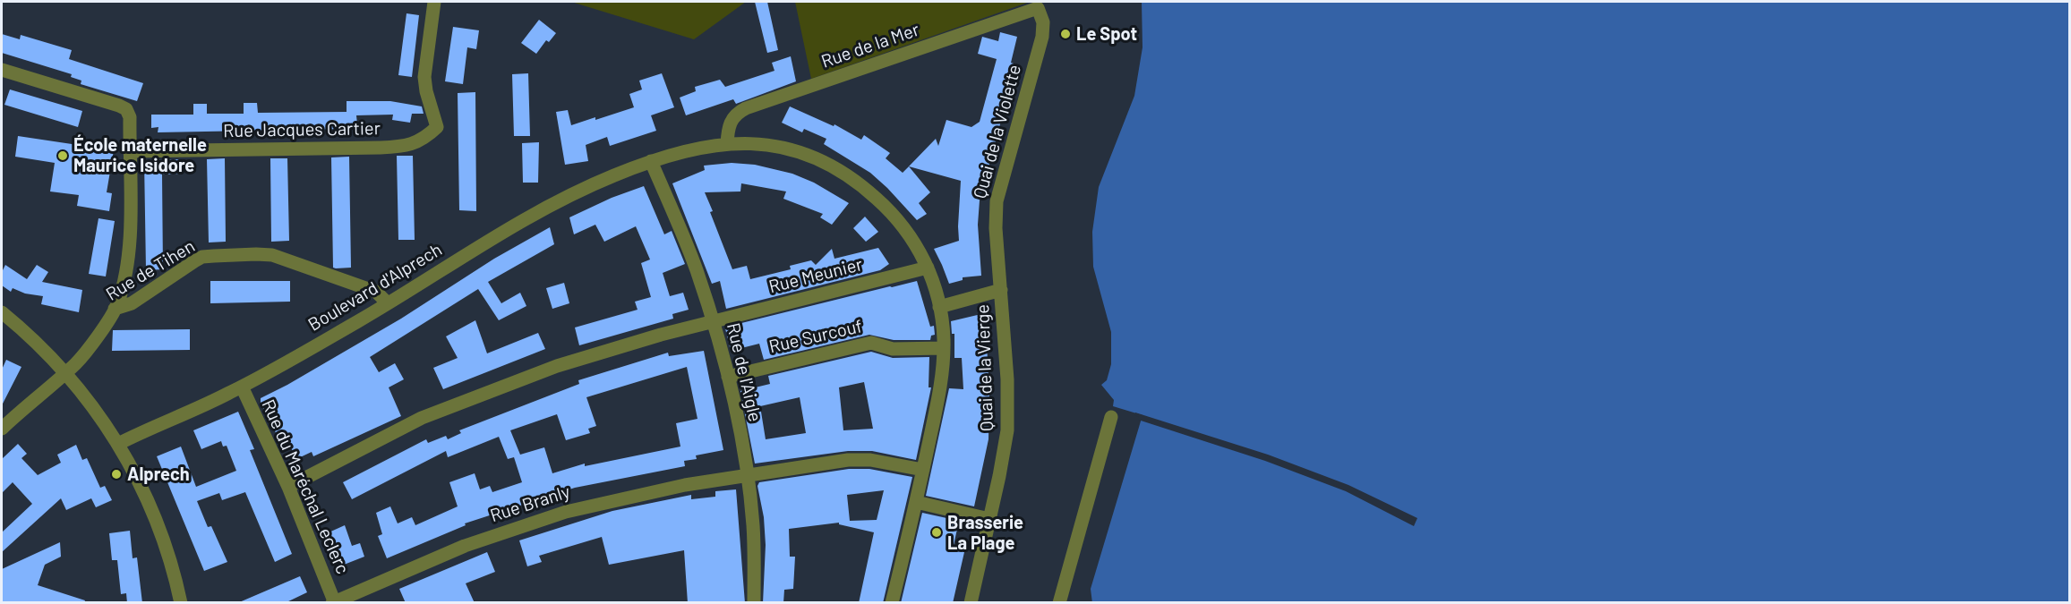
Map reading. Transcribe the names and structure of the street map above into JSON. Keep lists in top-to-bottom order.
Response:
{
  "streets": {
    "street": [
      "Rue de la Mer",
      "Rue Jacques Cartier",
      "Quai de la Violette",
      "Rue de Tihen",
      "Rue Meunier",
      "Boulevard d'Alprech",
      "Rue Surcouf",
      "Quai de la Vierge",
      "Rue de l'Aigle",
      "Rue du Maréchal Leclerc",
      "Rue Branly"
    ]
  },
  "crossings": [
    ["Rue de la Mer", "Quai de la Violette"],
    ["Rue de la Mer", "Boulevard d'Alprech"],
    ["Quai de la Violette", "Quai de la Vierge"],
    ["Rue de Tihen", "Boulevard d'Alprech"],
    ["Rue Meunier", "Boulevard d'Alprech"],
    ["Rue Meunier", "Rue de l'Aigle"],
    ["Rue Meunier", "Rue du Maréchal Leclerc"],
    ["Boulevard d'Alprech", "Rue Surcouf"],
    ["Boulevard d'Alprech", "Rue de l'Aigle"],
    ["Boulevard d'Alprech", "Rue du Maréchal Leclerc"],
    ["Boulevard d'Alprech", "Rue Branly"],
    ["Rue Surcouf", "Rue de l'Aigle"],
    ["Rue de l'Aigle", "Rue Branly"],
    ["Rue du Maréchal Leclerc", "Rue Branly"]
  ],
  "places": [
    "Le Spot",
    "École maternelle Maurice Isidore",
    "Alprech",
    "Brasserie La Plage"
  ]
}
